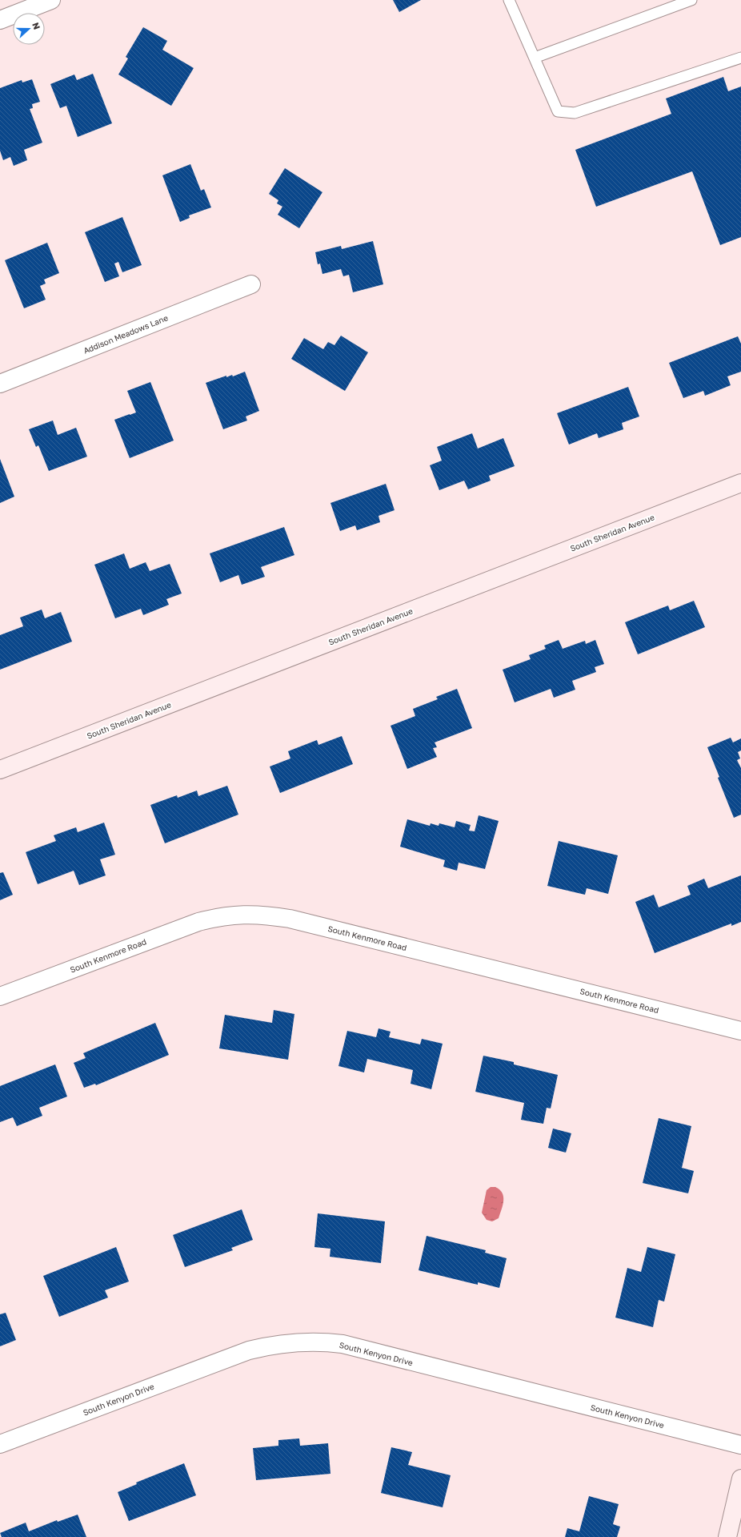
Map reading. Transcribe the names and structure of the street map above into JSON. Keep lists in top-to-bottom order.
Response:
{
  "streets": {
    "street": [
      "Addison Meadows Lane",
      "South Sheridan Avenue",
      "South Kenmore Road",
      "South Kenyon Drive"
    ]
  },
  "north": "right"
}
